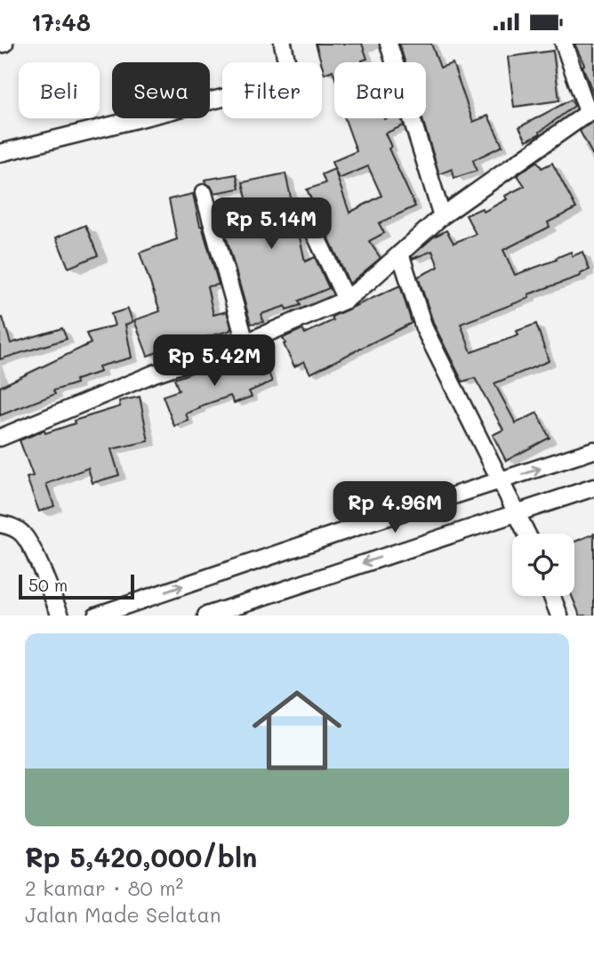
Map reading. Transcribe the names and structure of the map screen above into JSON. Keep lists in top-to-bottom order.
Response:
{
  "scale_bar": "50 m",
  "page": {
    "status": "17:48",
    "chip": [
      "Beli",
      "Sewa",
      "Filter",
      "Baru"
    ],
    "price": ["Rp 5.14M", "Rp 5.42M", "Rp 4.96M"],
    "scale": "50 m",
    "list": [
      {
        "name": "Rp 5,420,000/bln",
        "note": "2 kamar · 80 m² · Jalan Made Selatan"
      }
    ]
  }
}
